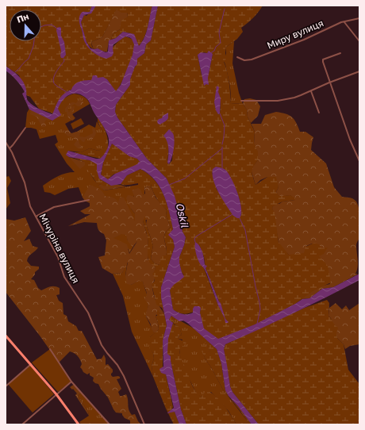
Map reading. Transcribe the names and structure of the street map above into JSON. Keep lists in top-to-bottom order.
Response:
{
  "streets": {
    "street": ["Миру вулиця", "Мічуріна вулиця"]
  },
  "water": ["Oskil"],
  "north": "top"
}
